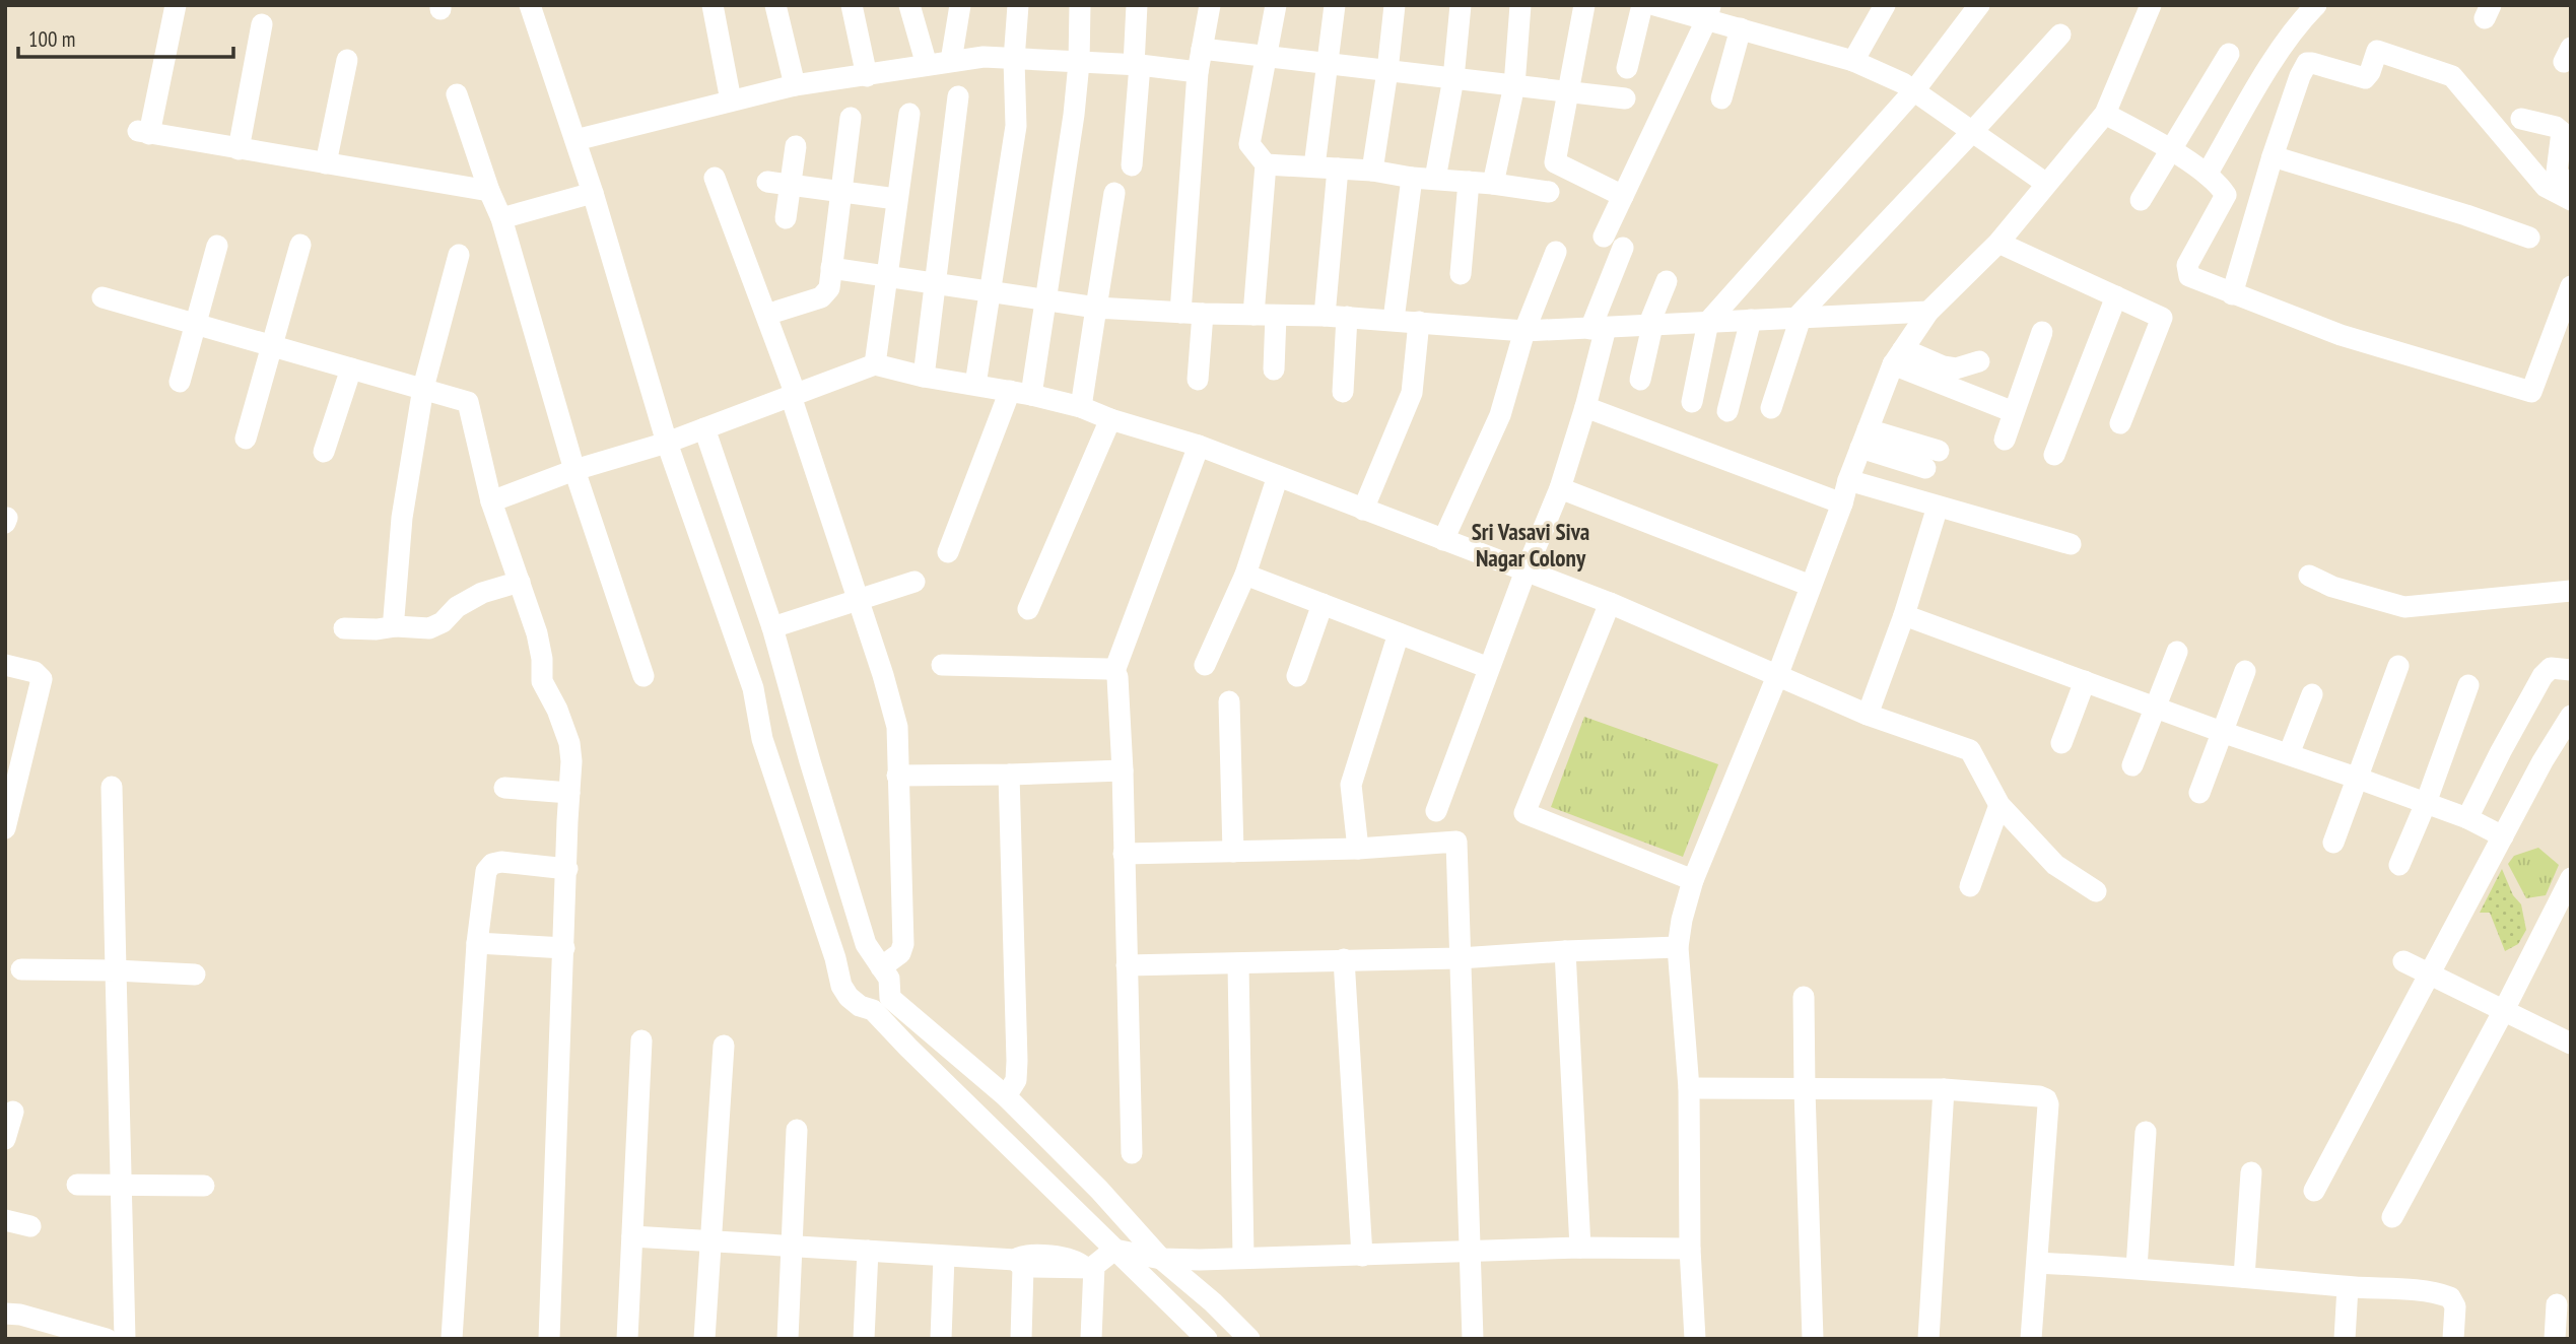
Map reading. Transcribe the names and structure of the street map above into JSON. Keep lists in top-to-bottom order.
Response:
{
  "districts": ["Sri Vasavi Siva Nagar Colony"],
  "scale_bar": "100 m"
}
